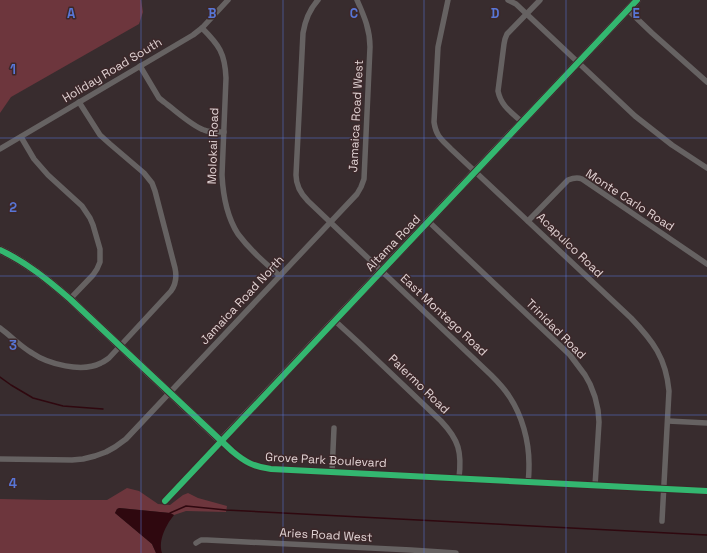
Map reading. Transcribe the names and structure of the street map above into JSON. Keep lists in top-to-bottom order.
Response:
{
  "streets": {
    "street": [
      "Holiday Road South",
      "Jamaica Road West",
      "Molokai Road",
      "Monte Carlo Road",
      "Altama Road",
      "Acapulco Road",
      "Jamaica Road North",
      "East Montego Road",
      "Trinidad Road",
      "Palermo Road",
      "Grove Park Boulevard",
      "Aries Road West"
    ]
  },
  "crossings": [
    ["Holiday Road South", "Molokai Road"],
    ["Jamaica Road West", "Jamaica Road North"],
    ["Jamaica Road West", "East Montego Road"],
    ["Molokai Road", "Jamaica Road North"],
    ["Monte Carlo Road", "Acapulco Road"],
    ["Altama Road", "Acapulco Road"],
    ["Altama Road", "East Montego Road"],
    ["Altama Road", "Trinidad Road"],
    ["Altama Road", "Palermo Road"],
    ["Altama Road", "Grove Park Boulevard"],
    ["Acapulco Road", "Grove Park Boulevard"],
    ["Jamaica Road North", "East Montego Road"],
    ["Jamaica Road North", "Grove Park Boulevard"],
    ["East Montego Road", "Grove Park Boulevard"],
    ["Trinidad Road", "Grove Park Boulevard"],
    ["Palermo Road", "Grove Park Boulevard"]
  ],
  "grid": {
    "columns": [
      "A",
      "B",
      "C",
      "D",
      "E"
    ],
    "rows": [
      "1",
      "2",
      "3",
      "4"
    ]
  }
}
